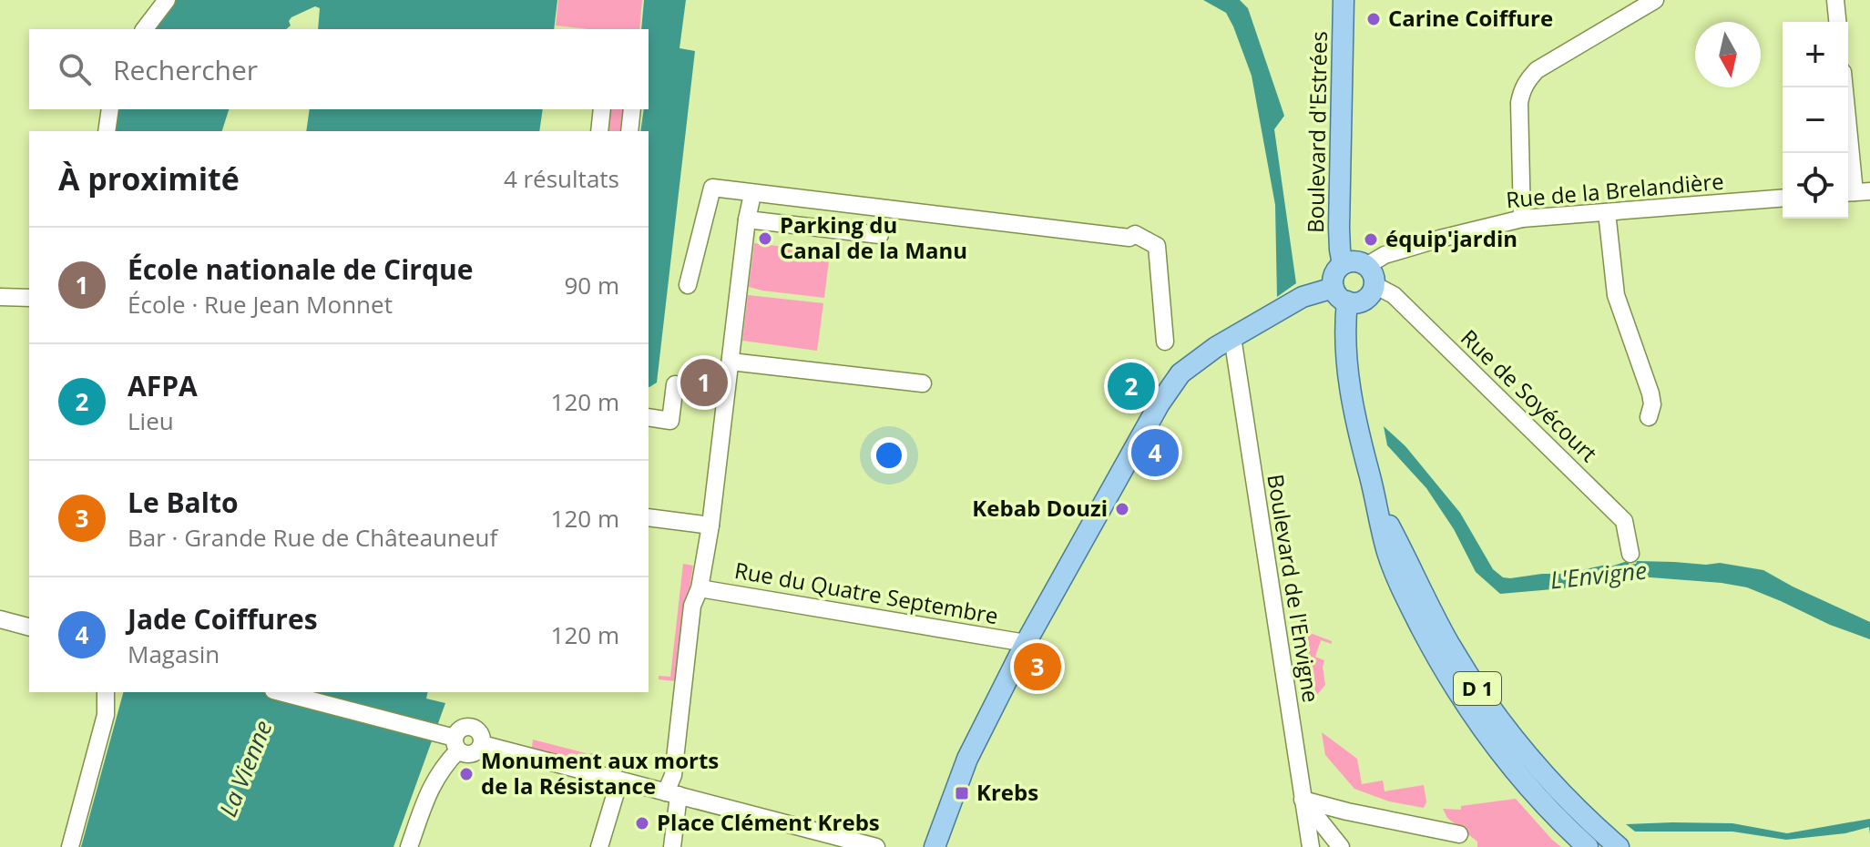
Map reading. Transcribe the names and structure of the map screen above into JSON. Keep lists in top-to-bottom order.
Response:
{
  "streets": {
    "main road": ["Boulevard d'Estrées", "D 1"],
    "street": [
      "Rue de la Brelandière",
      "Rue de Soyécourt",
      "Boulevard de l'Envigne",
      "Rue du Quatre Septembre"
    ]
  },
  "crossings": [
    ["Boulevard d'Estrées", "Rue de la Brelandière"],
    ["Boulevard d'Estrées", "Rue de Soyécourt"],
    ["Boulevard d'Estrées", "D 1"],
    ["Rue de la Brelandière", "Rue de Soyécourt"],
    ["Rue de la Brelandière", "D 1"],
    ["Rue de Soyécourt", "D 1"]
  ],
  "water": ["L'Envigne", "La Vienne"],
  "places": {
    "other": [
      "Carine Coiffure",
      "Parking du Canal de la Manu",
      "équip'jardin",
      "Kebab Douzi",
      "Monument aux morts de la Résistance",
      "Place Clément Krebs"
    ],
    "transit": ["Krebs"]
  },
  "north": "bottom",
  "page": {
    "map_buttons": ["+", "−"],
    "search": "Rechercher",
    "heading": ["À proximité", "4 résultats"],
    "list": [
      {
        "mark": "1",
        "name": "École nationale de Cirque",
        "note": "École · Rue Jean Monnet",
        "value": "90 m"
      },
      {
        "mark": "2",
        "name": "AFPA",
        "note": "Lieu",
        "value": "120 m"
      },
      {
        "mark": "3",
        "name": "Le Balto",
        "note": "Bar · Grande Rue de Châteauneuf",
        "value": "120 m"
      },
      {
        "mark": "4",
        "name": "Jade Coiffures",
        "note": "Magasin",
        "value": "120 m"
      }
    ],
    "pins": [
      "1",
      "2",
      "4",
      "3"
    ]
  }
}
